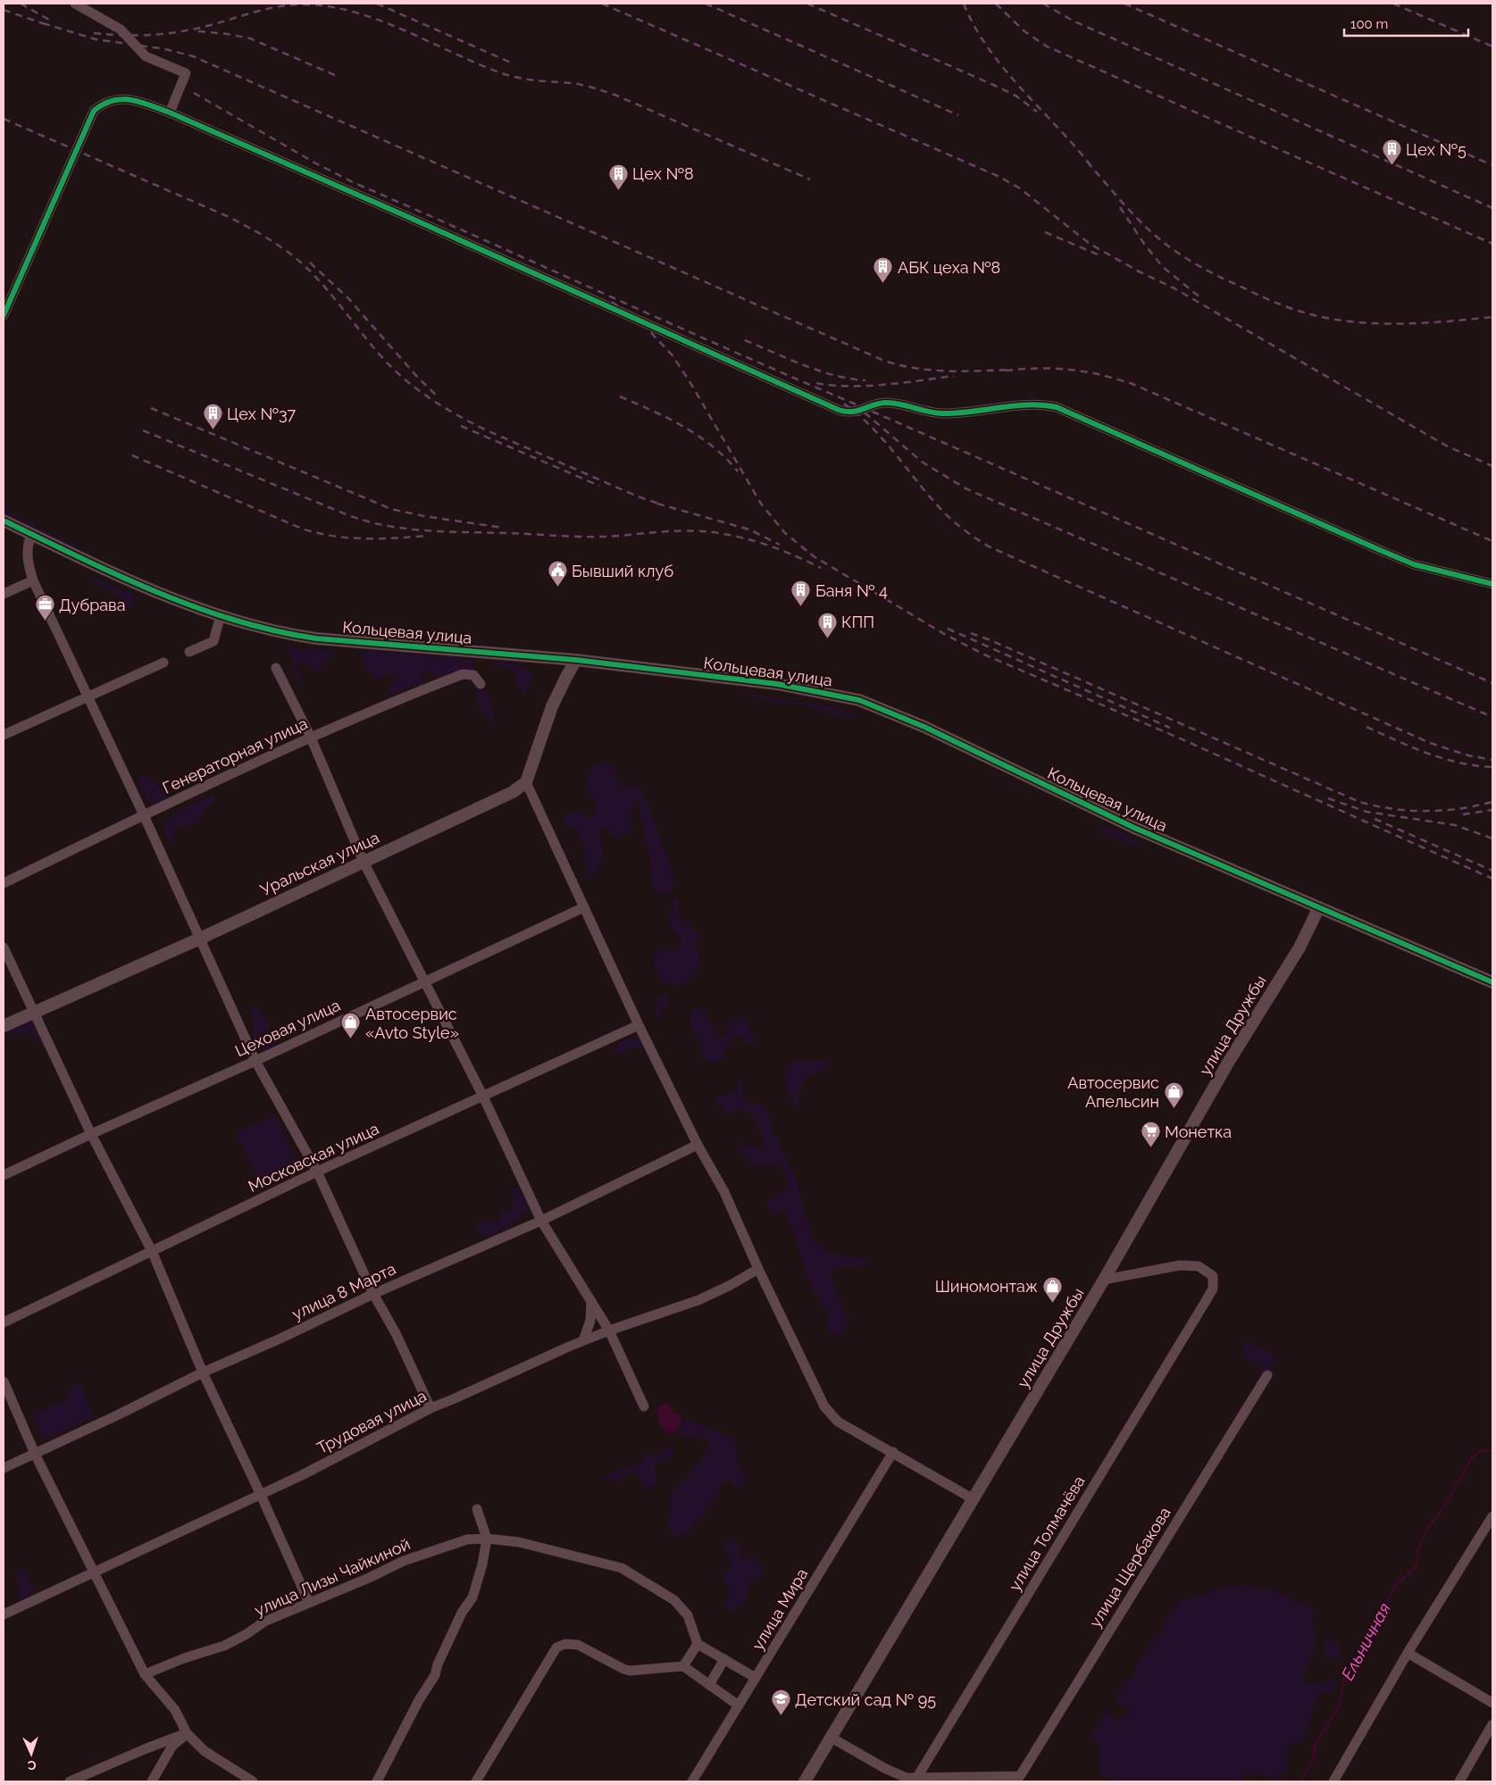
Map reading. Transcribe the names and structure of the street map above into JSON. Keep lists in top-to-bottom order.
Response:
{
  "streets": {
    "street": [
      "Кольцевая улица",
      "Генераторная улица",
      "Уральская улица",
      "улица Дружбы",
      "Цеховая улица",
      "Московская улица",
      "улица 8 Марта",
      "Трудовая улица",
      "улица Толмачёва",
      "улица Щербакова",
      "улица Лизы Чайкиной",
      "улица Мира"
    ]
  },
  "crossings": [
    ["Кольцевая улица", "улица Дружбы"],
    ["улица Дружбы", "улица Толмачёва"],
    ["улица Толмачёва", "улица Щербакова"]
  ],
  "water": ["Ельничная"],
  "places": {
    "building": [
      "Цех №5",
      "Цех №8",
      "АБК цеха №8",
      "Цех №37",
      "Баня № 4",
      "КПП"
    ],
    "public building": ["Бывший клуб"],
    "office": ["Дубрава"],
    "shop": ["Автосервис «Avto Style»", "Автосервис Апельсин", "Шиномонтаж"],
    "supermarket": ["Монетка"],
    "school or university": ["Детский сад № 95"]
  },
  "scale_bar": "100 m",
  "north": "bottom"
}
